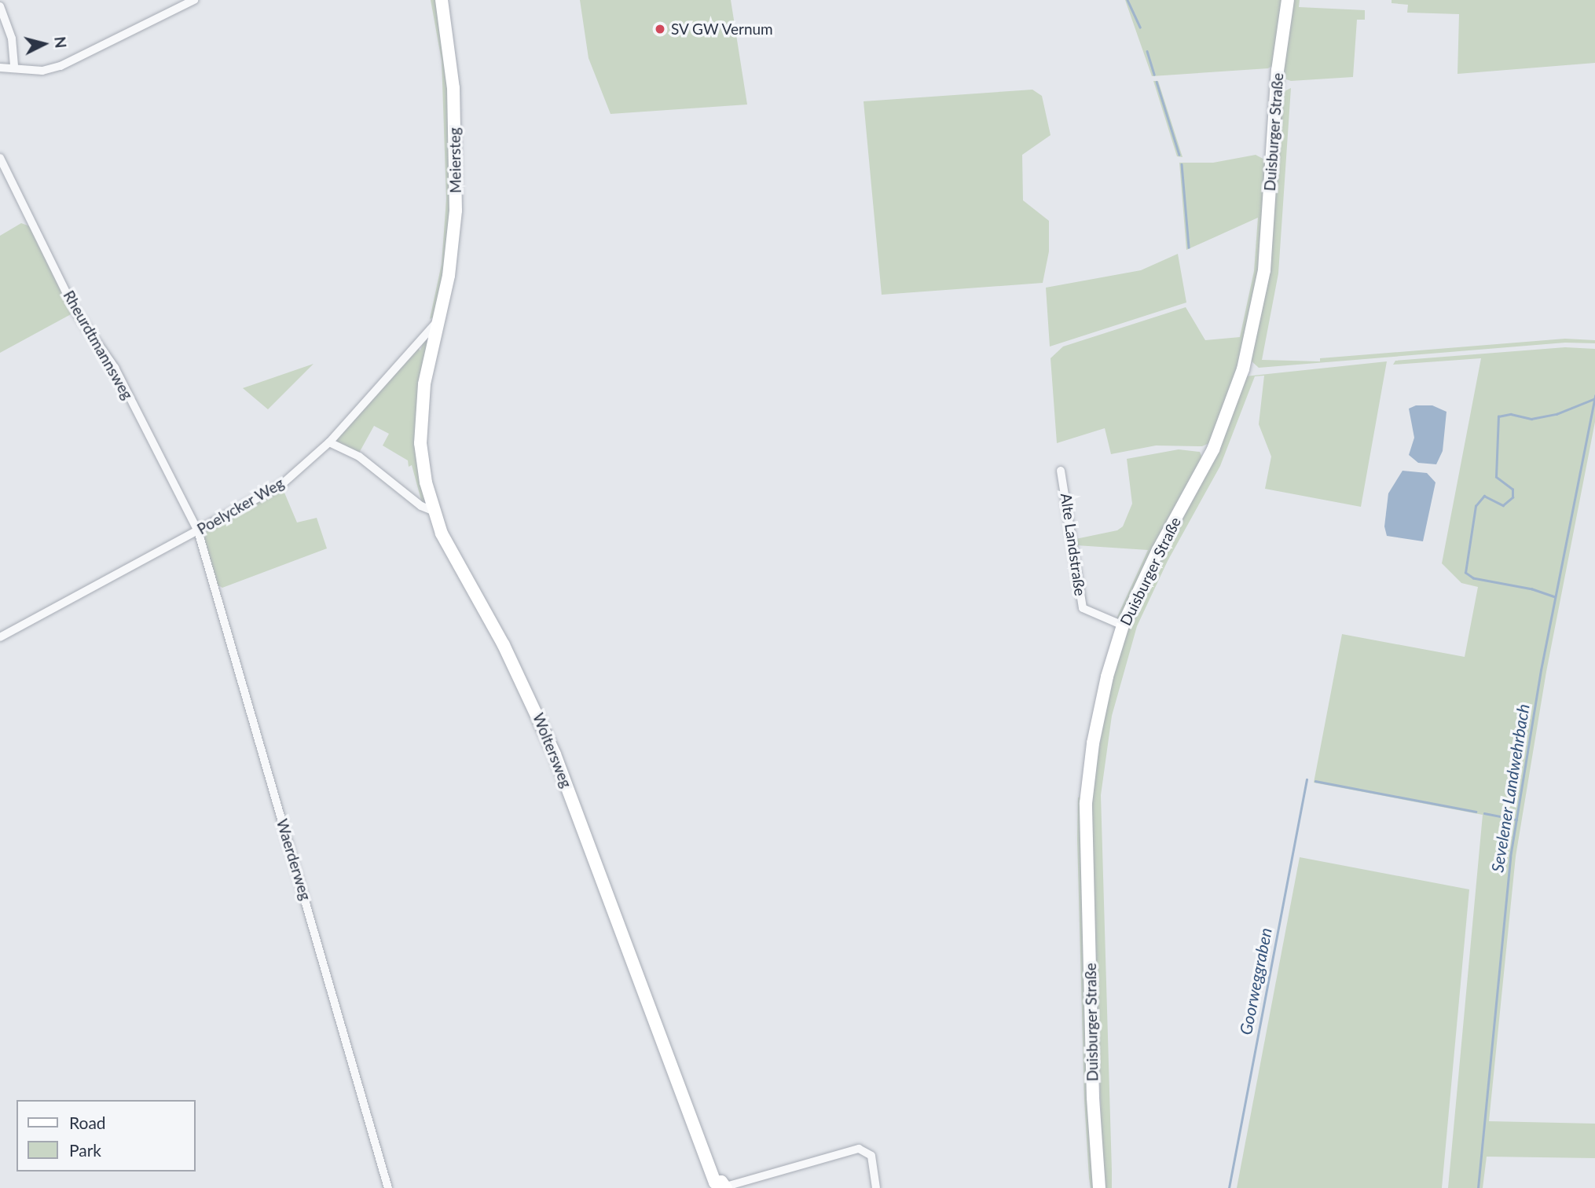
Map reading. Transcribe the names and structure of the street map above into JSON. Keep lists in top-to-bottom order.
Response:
{
  "streets": {
    "street": [
      "Duisburger Straße",
      "Meiersteg",
      "Rheurdtmannsweg",
      "Poelycker Weg",
      "Alte Landstraße",
      "Woltersweg",
      "Waerderweg"
    ]
  },
  "crossings": [
    ["Duisburger Straße", "Alte Landstraße"],
    ["Meiersteg", "Poelycker Weg"],
    ["Meiersteg", "Woltersweg"],
    ["Rheurdtmannsweg", "Poelycker Weg"],
    ["Rheurdtmannsweg", "Waerderweg"],
    ["Poelycker Weg", "Woltersweg"],
    ["Poelycker Weg", "Waerderweg"]
  ],
  "water": ["Sevelener Landwehrbach", "Goorweggraben"],
  "places": ["SV GW Vernum"],
  "legend": ["Road", "Park"],
  "north": "right"
}
